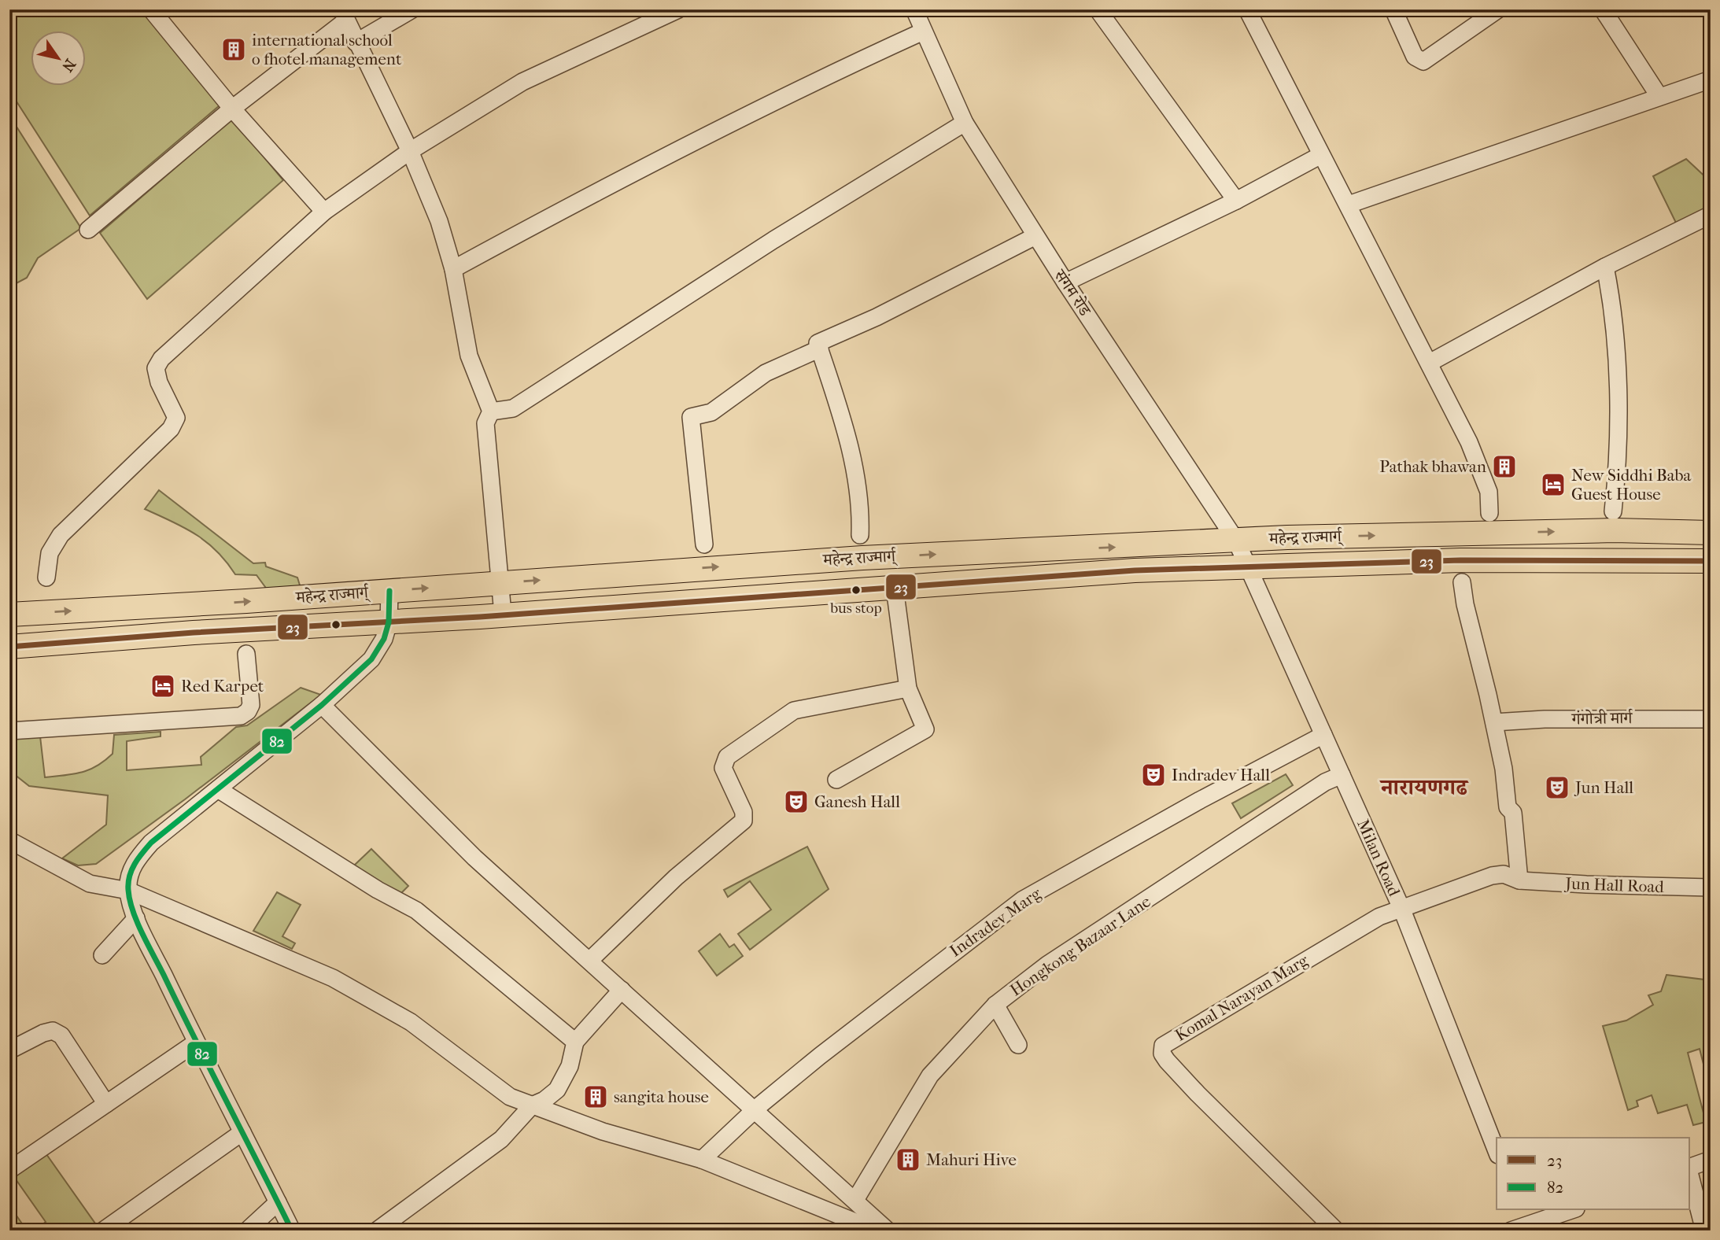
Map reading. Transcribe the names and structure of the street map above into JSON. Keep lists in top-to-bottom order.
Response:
{
  "streets": {
    "highway": ["महेन्द्र राज्मार्ग्"],
    "street": [
      "संगम रोड",
      "गंगोत्री मार्ग",
      "Milan Road",
      "Jun Hall Road",
      "Indradev Marg",
      "Hongkong Bazaar Lane",
      "Komal Narayan Marg"
    ]
  },
  "crossings": [
    ["संगम रोड", "महेन्द्र राज्मार्ग्"],
    ["संगम रोड", "Milan Road"],
    ["महेन्द्र राज्मार्ग्", "Milan Road"],
    ["Milan Road", "Jun Hall Road"],
    ["Milan Road", "Indradev Marg"],
    ["Milan Road", "Hongkong Bazaar Lane"],
    ["Milan Road", "Komal Narayan Marg"],
    ["Jun Hall Road", "Komal Narayan Marg"]
  ],
  "districts": ["नारायणगढ"],
  "places": {
    "building": [
      "international school o fhotel management",
      "Pathak bhawan",
      "sangita house",
      "Mahuri Hive"
    ],
    "hotel": ["New Siddhi Baba Guest House", "Red Karpet"],
    "other": ["bus stop"],
    "theatre": ["Indradev Hall", "Jun Hall", "Ganesh Hall"]
  },
  "lines": ["transit line 23", "transit line 82"],
  "legend": ["23", "82"],
  "north": "bottom right"
}
